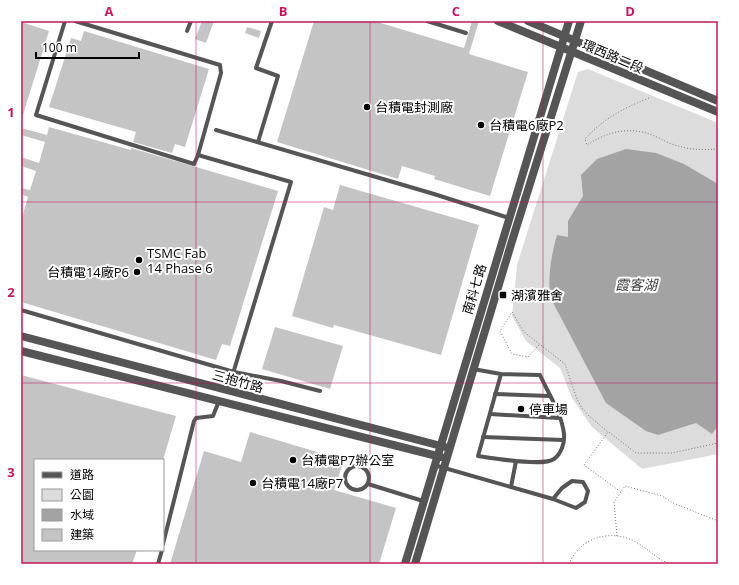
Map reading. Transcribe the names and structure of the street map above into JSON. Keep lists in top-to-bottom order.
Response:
{
  "streets": {
    "street": ["環西路二段", "南科七路", "三抱竹路"]
  },
  "crossings": [
    ["環西路二段", "南科七路"],
    ["南科七路", "三抱竹路"]
  ],
  "water": ["霞客湖"],
  "places": {
    "other": [
      "台積電封測廠",
      "台積電6廠P2",
      "TSMC Fab 14 Phase 6",
      "台積電14廠P6",
      "停車場",
      "台積電P7辦公室",
      "台積電14廠P7"
    ],
    "transit": ["湖濱雅舍"]
  },
  "legend": [
    "道路",
    "公園",
    "水域",
    "建築"
  ],
  "scale_bar": "100 m",
  "grid": {
    "columns": [
      "A",
      "B",
      "C",
      "D"
    ],
    "rows": ["1", "2", "3"]
  }
}
